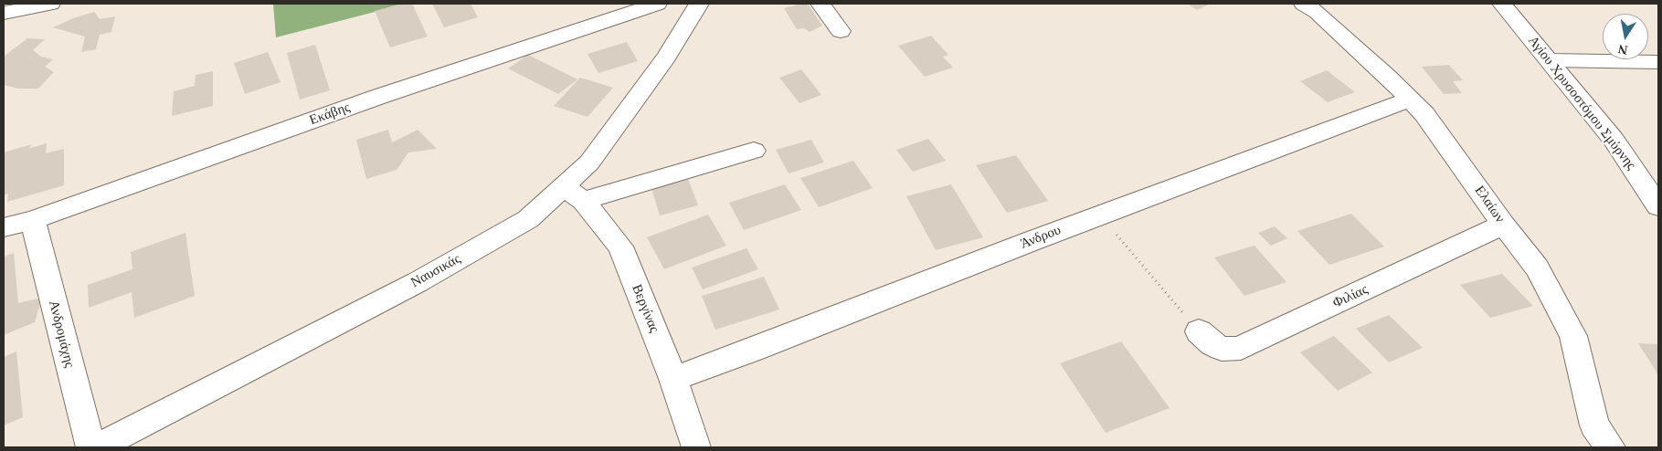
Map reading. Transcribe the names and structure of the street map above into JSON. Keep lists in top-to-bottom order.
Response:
{
  "streets": {
    "street": [
      "Αγίου Χρυσοστόμου Σμύρνης",
      "Εκάβης",
      "Ελαίων",
      "Άνδρου",
      "Ναυσικάς",
      "Φιλίας",
      "Βεργίνας",
      "Ανδρομάχης"
    ]
  },
  "crossings": [
    ["Εκάβης", "Ανδρομάχης"],
    ["Ελαίων", "Άνδρου"],
    ["Ελαίων", "Φιλίας"],
    ["Άνδρου", "Βεργίνας"],
    ["Ναυσικάς", "Βεργίνας"]
  ],
  "north": "bottom"
}
